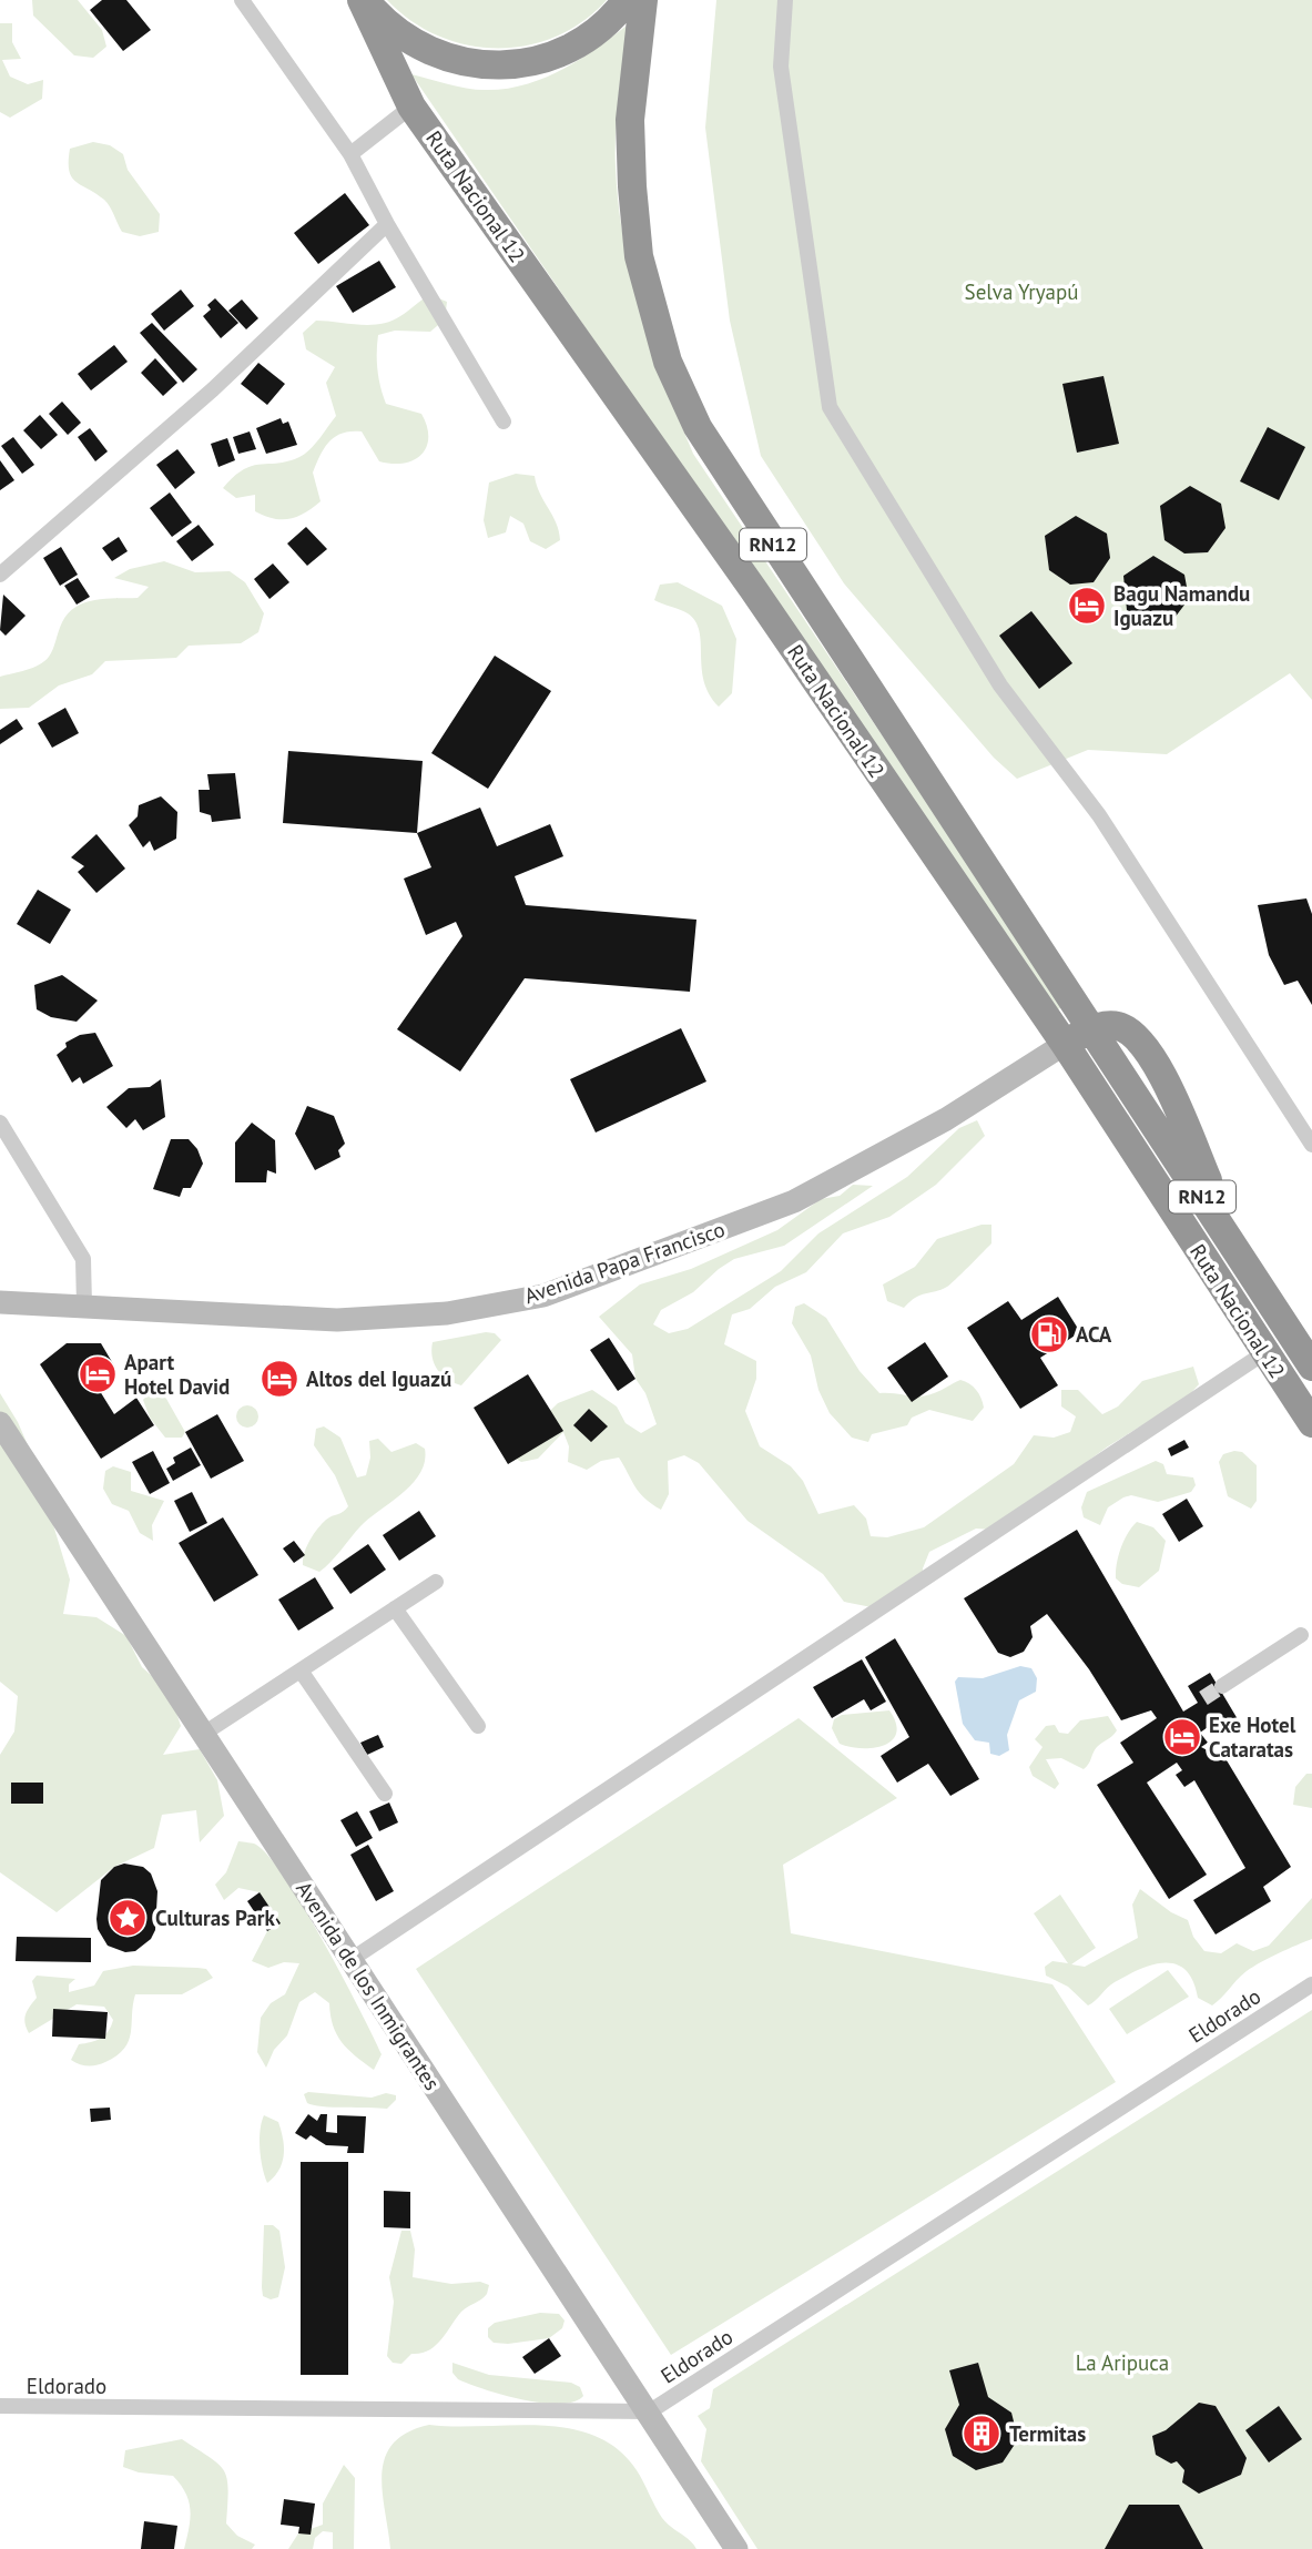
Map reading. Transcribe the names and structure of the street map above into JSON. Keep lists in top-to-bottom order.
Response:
{
  "streets": {
    "highway": ["Ruta Nacional 12", "RN12"],
    "main road": ["Avenida Papa Francisco", "Avenida de los Inmigrantes"],
    "street": ["Eldorado"]
  },
  "crossings": [
    ["Ruta Nacional 12", "RN12"],
    ["Ruta Nacional 12", "Avenida Papa Francisco"],
    ["Avenida de los Inmigrantes", "Eldorado"]
  ],
  "parks": ["Selva Yryapú", "La Aripuca"],
  "places": {
    "hotel": [
      "Bagu Namandu Iguazu",
      "Apart Hotel David",
      "Altos del Iguazú",
      "Exe Hotel Cataratas"
    ],
    "fuel station": ["ACA"],
    "place": ["Culturas Park"],
    "building": ["Termitas"]
  }
}
